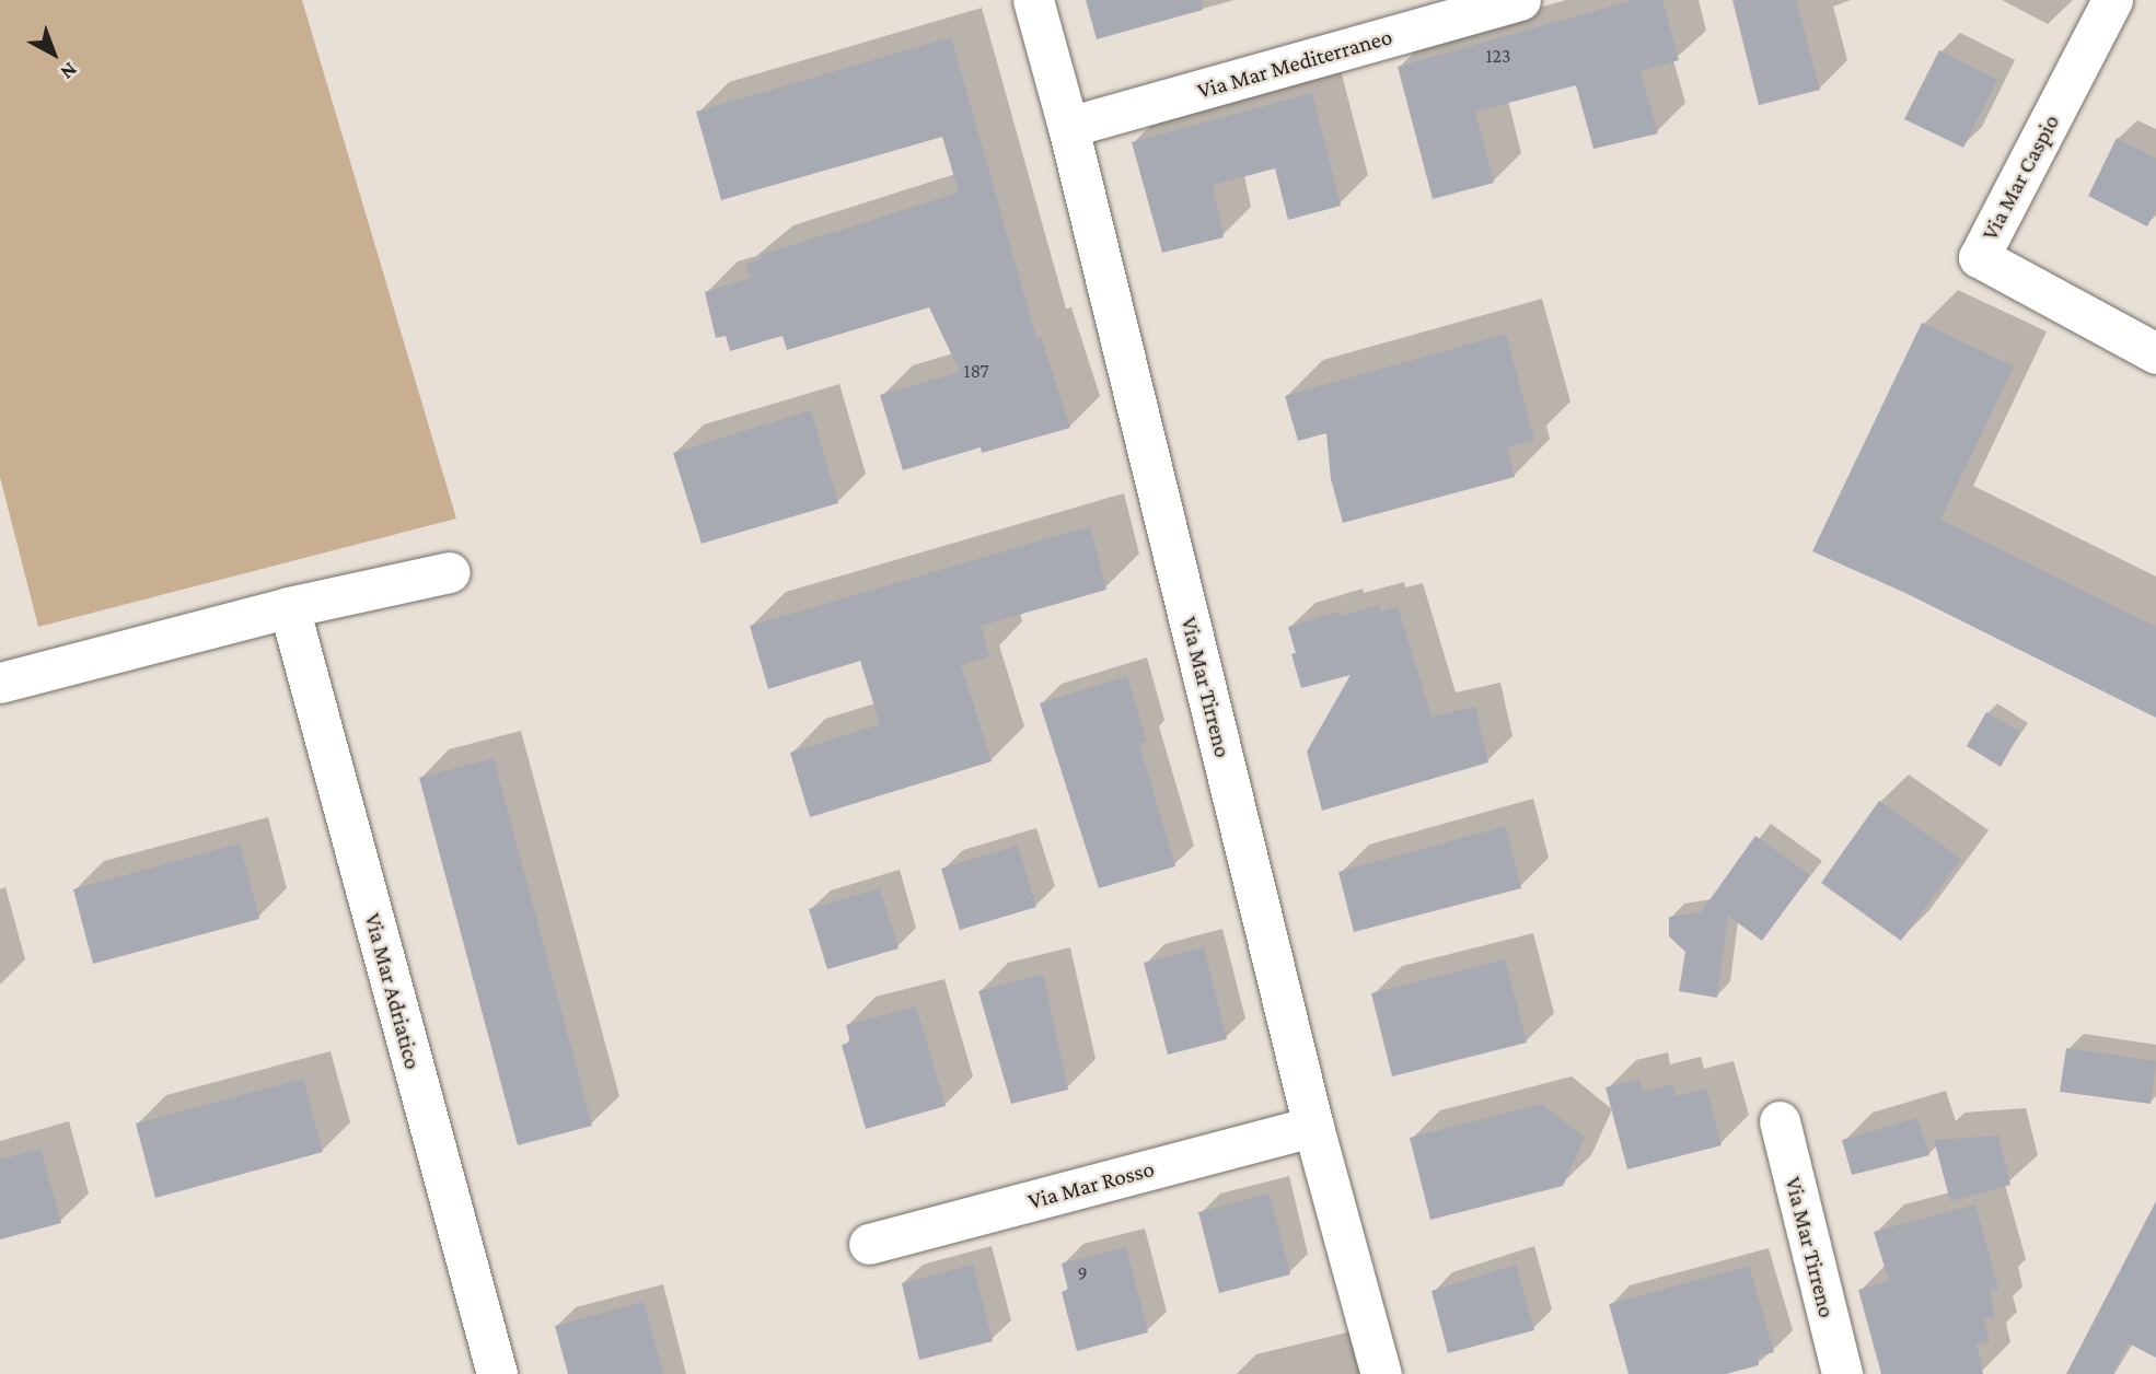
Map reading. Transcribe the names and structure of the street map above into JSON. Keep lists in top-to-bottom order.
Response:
{
  "streets": {
    "street": [
      "Via Mar Mediterraneo",
      "Via Mar Caspio",
      "Via Mar Tirreno",
      "Via Mar Adriatico",
      "Via Mar Rosso"
    ]
  },
  "crossings": [
    ["Via Mar Mediterraneo", "Via Mar Tirreno"],
    ["Via Mar Tirreno", "Via Mar Rosso"]
  ],
  "house_numbers": ["123", "187", "9"],
  "north": "bottom right"
}
